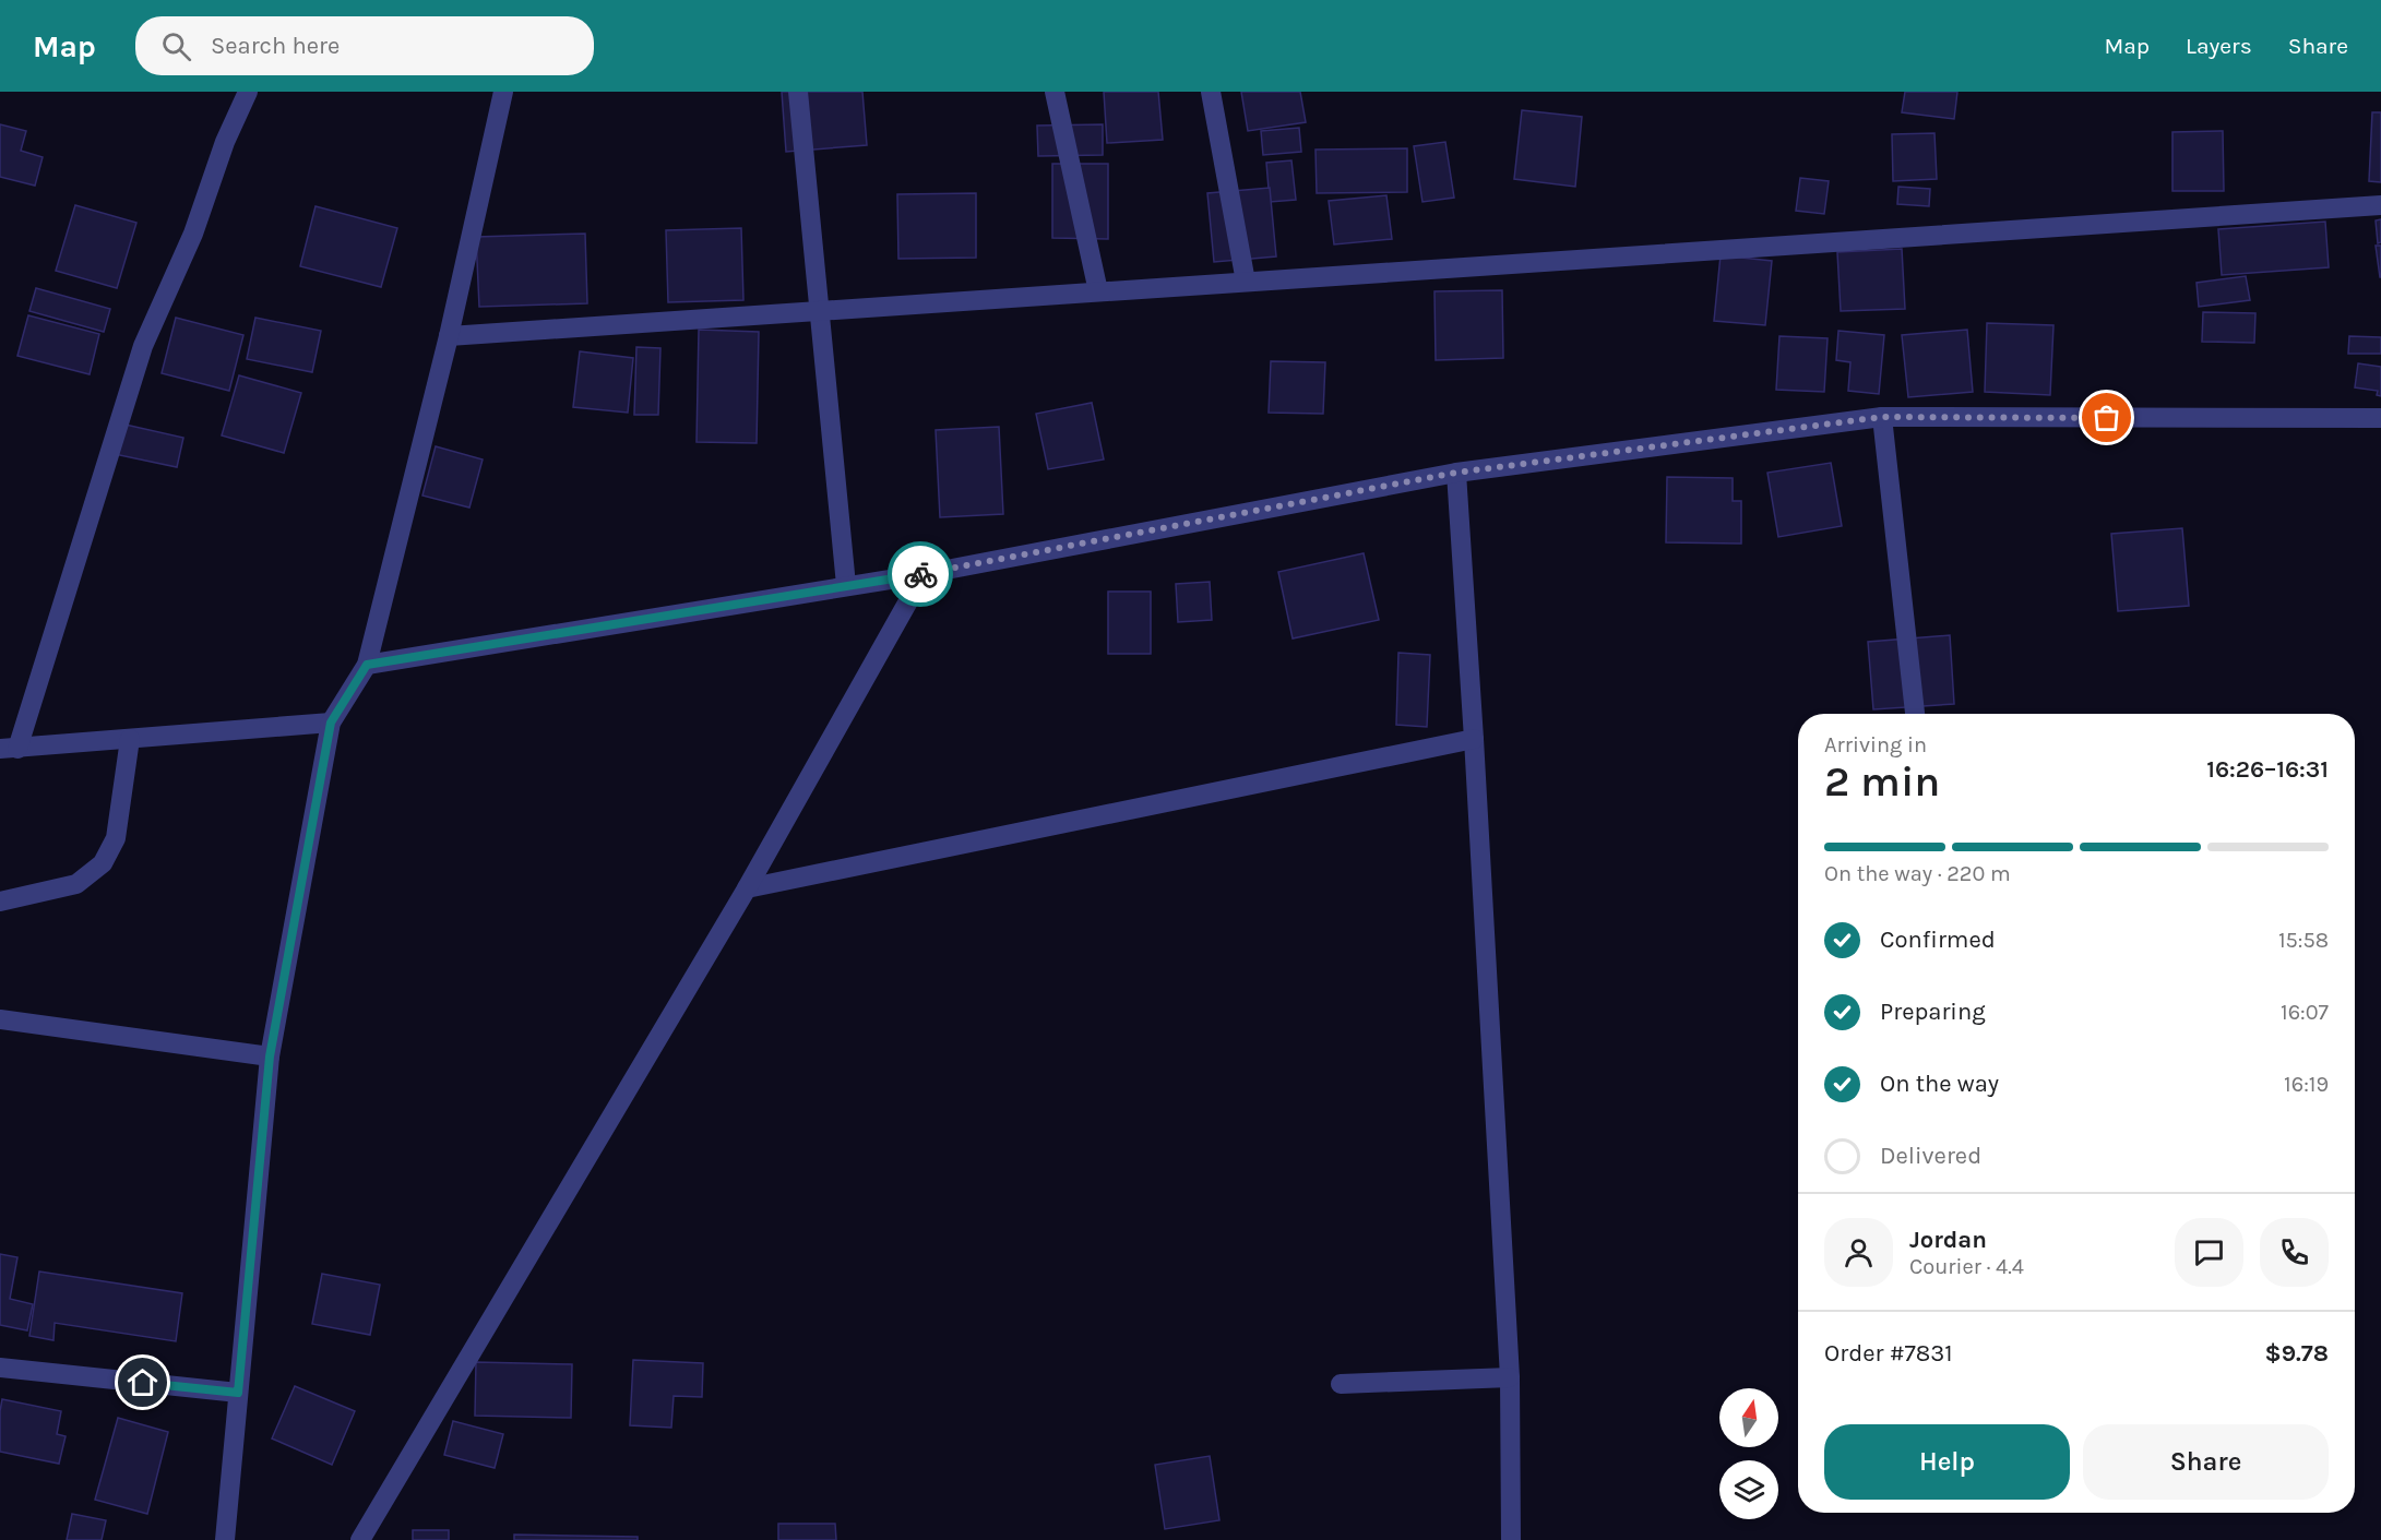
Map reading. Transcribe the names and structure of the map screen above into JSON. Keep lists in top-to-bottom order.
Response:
{
  "north": "top",
  "page": {
    "header": "Map",
    "search": "Search here",
    "nav": ["Map", "Layers", "Share"],
    "heading": ["2 min", "Arriving in", "16:26–16:31"],
    "panel": [
      "Jordan",
      "Courier · 4.4",
      "Order #7831",
      "$9.78"
    ],
    "bar": "On the way · 220 m",
    "list": [
      ["Confirmed", "15:58"],
      ["Preparing", "16:07"],
      ["On the way", "16:19"],
      "Delivered"
    ],
    "buttons": ["Help", "Share"]
  }
}
